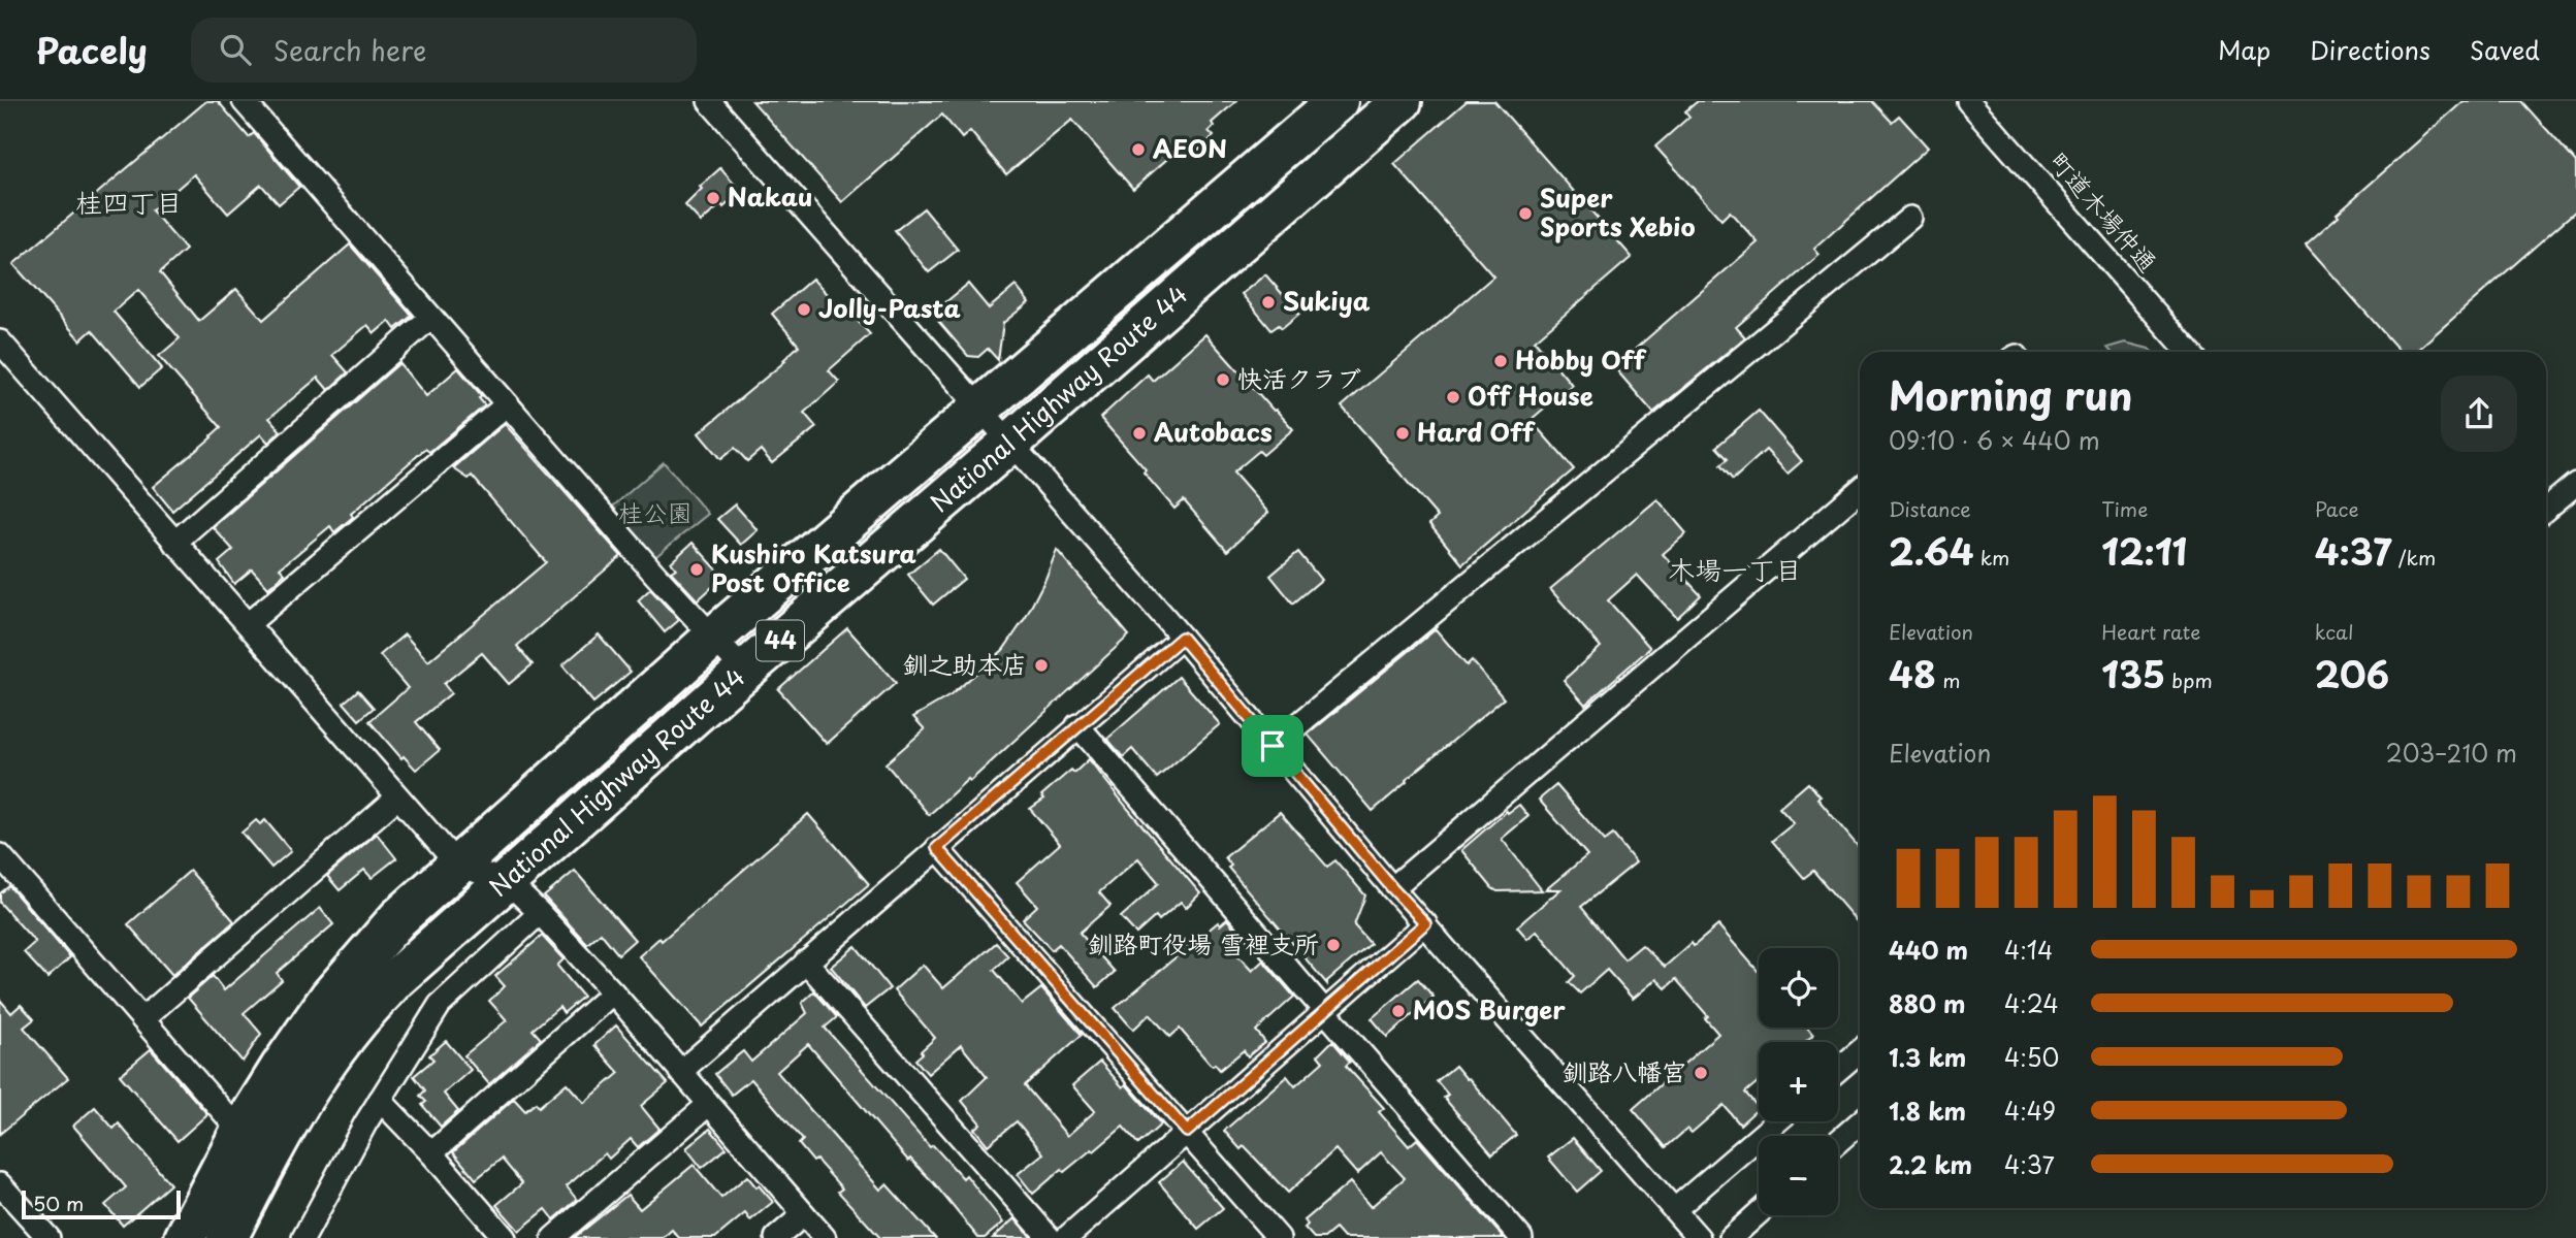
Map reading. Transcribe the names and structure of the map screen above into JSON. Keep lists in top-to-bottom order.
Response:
{
  "streets": {
    "highway": ["National Highway Route 44", "44"],
    "street": ["町道木場仲通"]
  },
  "districts": ["桂四丁目", "木場一丁目"],
  "parks": ["桂公園"],
  "places": [
    "AEON",
    "Nakau",
    "Super Sports Xebio",
    "Sukiya",
    "Jolly-Pasta",
    "Hobby Off",
    "快活クラブ",
    "Off House",
    "Autobacs",
    "Hard Off",
    "Kushiro Katsura Post Office",
    "釧之助本店",
    "釧路町役場 雪裡支所",
    "MOS Burger",
    "釧路八幡宮"
  ],
  "scale_bar": "50 m",
  "page": {
    "header": "Pacely",
    "search": "Search here",
    "nav": ["Map", "Directions", "Saved"],
    "heading": ["Morning run", "09:10 · 6 × 440 m"],
    "stats": [
      ["Distance", "2.64 km"],
      ["Time", "12:11"],
      ["Pace", "4:37 /km"],
      ["Elevation", "48 m"],
      ["Heart rate", "135 bpm"],
      ["kcal", "206"]
    ],
    "chart": ["Elevation", "203–210 m"],
    "list": [
      {
        "name": "440 m",
        "note": "4:14"
      },
      {
        "name": "880 m",
        "note": "4:24"
      },
      {
        "name": "1.3 km",
        "note": "4:50"
      },
      {
        "name": "1.8 km",
        "note": "4:49"
      },
      {
        "name": "2.2 km",
        "note": "4:37"
      }
    ],
    "map_buttons": ["+", "−"],
    "scale": "50 m"
  }
}
